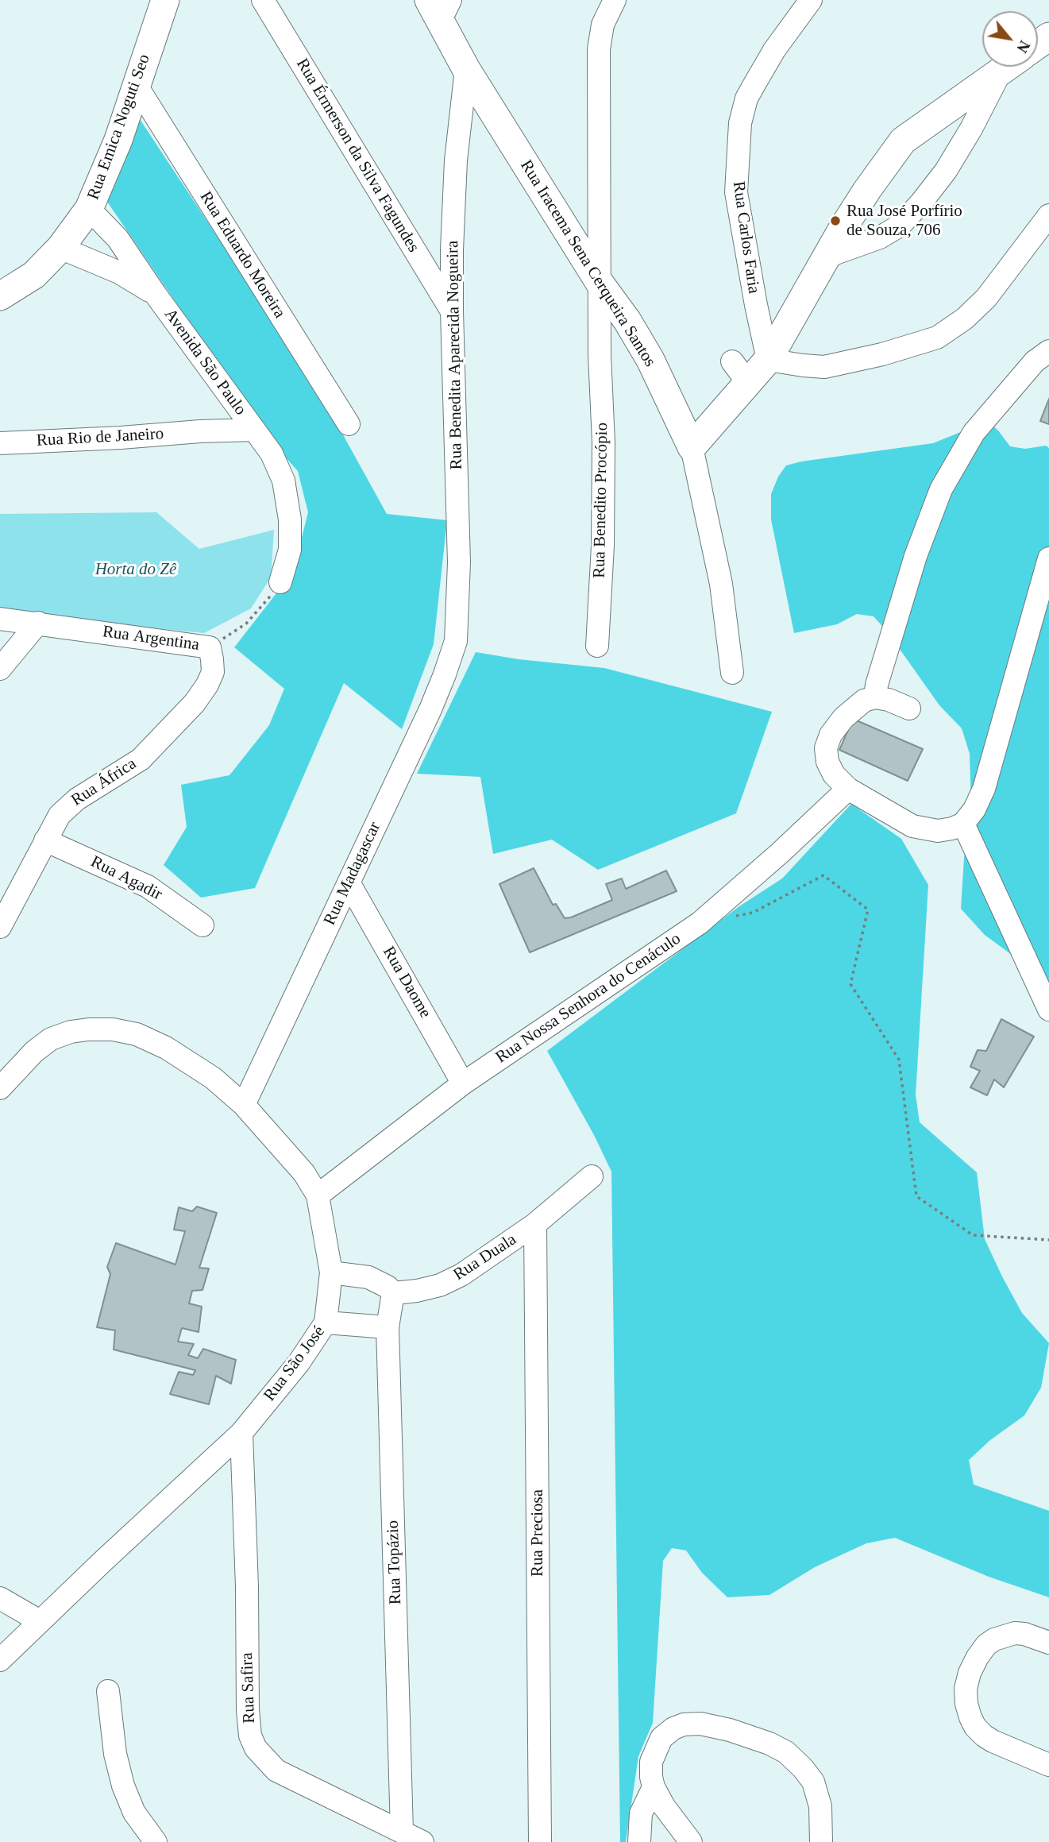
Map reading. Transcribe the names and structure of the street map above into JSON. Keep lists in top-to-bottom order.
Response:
{
  "streets": {
    "main road": ["Rua Emica Noguti Seo", "Rua Iracema Sena Cerqueira Santos"],
    "street": [
      "Rua Érmerson da Silva Fagundes",
      "Rua Carlos Faria",
      "Rua Eduardo Moreira",
      "Rua Benedita Aparecida Nogueira",
      "Avenida São Paulo",
      "Rua Rio de Janeiro",
      "Rua Benedito Procópio",
      "Rua Argentina",
      "Rua África",
      "Rua Madagascar",
      "Rua Agadir",
      "Rua Daome",
      "Rua Nossa Senhora do Cenáculo",
      "Rua Duala",
      "Rua São José",
      "Rua Preciosa",
      "Rua Topázio",
      "Rua Safira"
    ]
  },
  "crossings": [
    ["Rua Emica Noguti Seo", "Rua Eduardo Moreira"],
    ["Rua Emica Noguti Seo", "Avenida São Paulo"],
    ["Rua Érmerson da Silva Fagundes", "Rua Benedita Aparecida Nogueira"],
    ["Rua Iracema Sena Cerqueira Santos", "Rua Benedita Aparecida Nogueira"],
    ["Rua Iracema Sena Cerqueira Santos", "Rua Benedito Procópio"],
    ["Rua Benedita Aparecida Nogueira", "Rua Madagascar"],
    ["Avenida São Paulo", "Rua Rio de Janeiro"],
    ["Rua Argentina", "Rua África"],
    ["Rua África", "Rua Agadir"],
    ["Rua Madagascar", "Rua Daome"],
    ["Rua Madagascar", "Rua São José"],
    ["Rua Daome", "Rua Nossa Senhora do Cenáculo"],
    ["Rua Nossa Senhora do Cenáculo", "Rua São José"],
    ["Rua Duala", "Rua Preciosa"],
    ["Rua Duala", "Rua Topázio"],
    ["Rua São José", "Rua Safira"],
    ["Rua Topázio", "Rua Safira"]
  ],
  "parks": ["Horta do Zê"],
  "places": ["Rua José Porfírio de Souza, 706"],
  "north": "bottom right"
}
